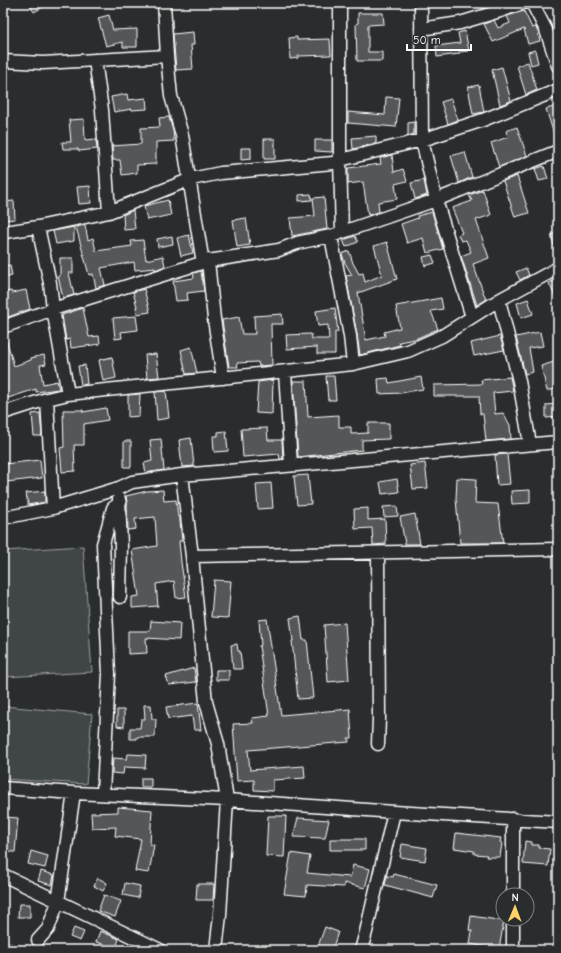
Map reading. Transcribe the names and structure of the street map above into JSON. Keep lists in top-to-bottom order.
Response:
{
  "scale_bar": "50 m",
  "north": "top"
}
